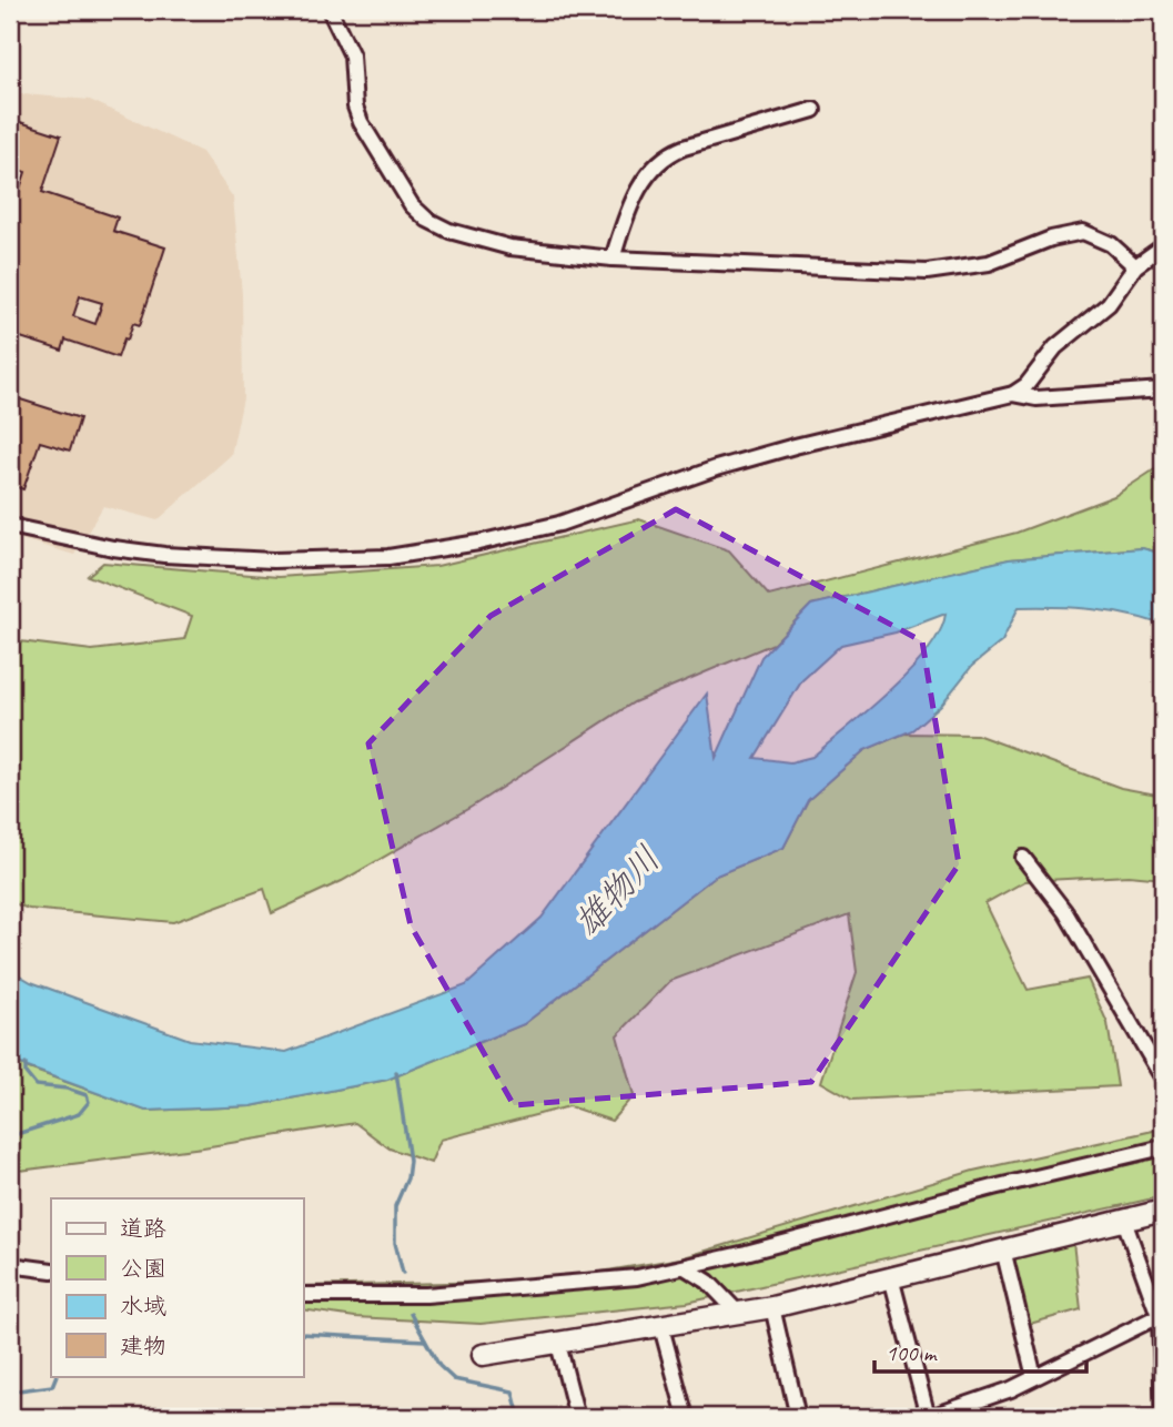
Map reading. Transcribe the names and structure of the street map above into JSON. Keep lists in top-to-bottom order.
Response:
{
  "water": ["雄物川"],
  "legend": [
    "道路",
    "公園",
    "水域",
    "建物"
  ],
  "scale_bar": "100 m"
}
